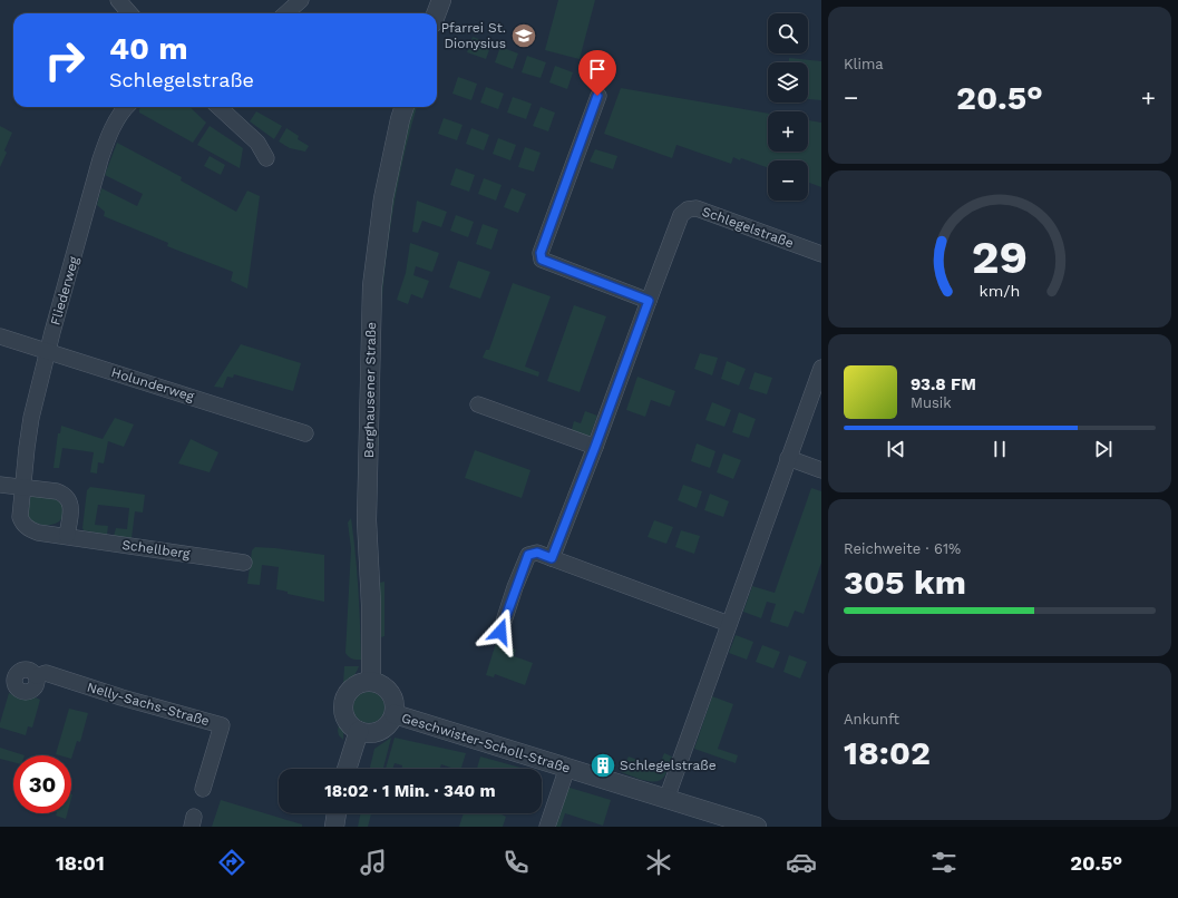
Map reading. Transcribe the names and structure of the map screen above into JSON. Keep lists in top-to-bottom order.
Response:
{
  "streets": {
    "street": [
      "Schlegelstraße",
      "Fliederweg",
      "Holunderweg",
      "Berghausener Straße",
      "Schellberg",
      "Nelly-Sachs-Straße",
      "Geschwister-Scholl-Straße"
    ]
  },
  "crossings": [
    ["Fliederweg", "Holunderweg"],
    ["Fliederweg", "Schellberg"],
    ["Berghausener Straße", "Geschwister-Scholl-Straße"]
  ],
  "places": {
    "school or university": ["Pfarrei St. Dionysius"],
    "building": ["Schlegelstraße"]
  },
  "page": {
    "tile": [
      "Klima",
      ["Reichweite · 61%", "305 km"],
      ["Ankunft", "18:02"]
    ],
    "map_buttons": ["+", "−"],
    "turn": ["40 m", "Schlegelstraße"],
    "heat": ["−", "20.5°", "+"],
    "song": ["93.8 FM", "Musik"],
    "limit": "30",
    "trip": "18:02 · 1 Min. · 340 m",
    "tabs": ["18:01", "20.5°"],
    "gauge": ["29", "km/h"]
  }
}
